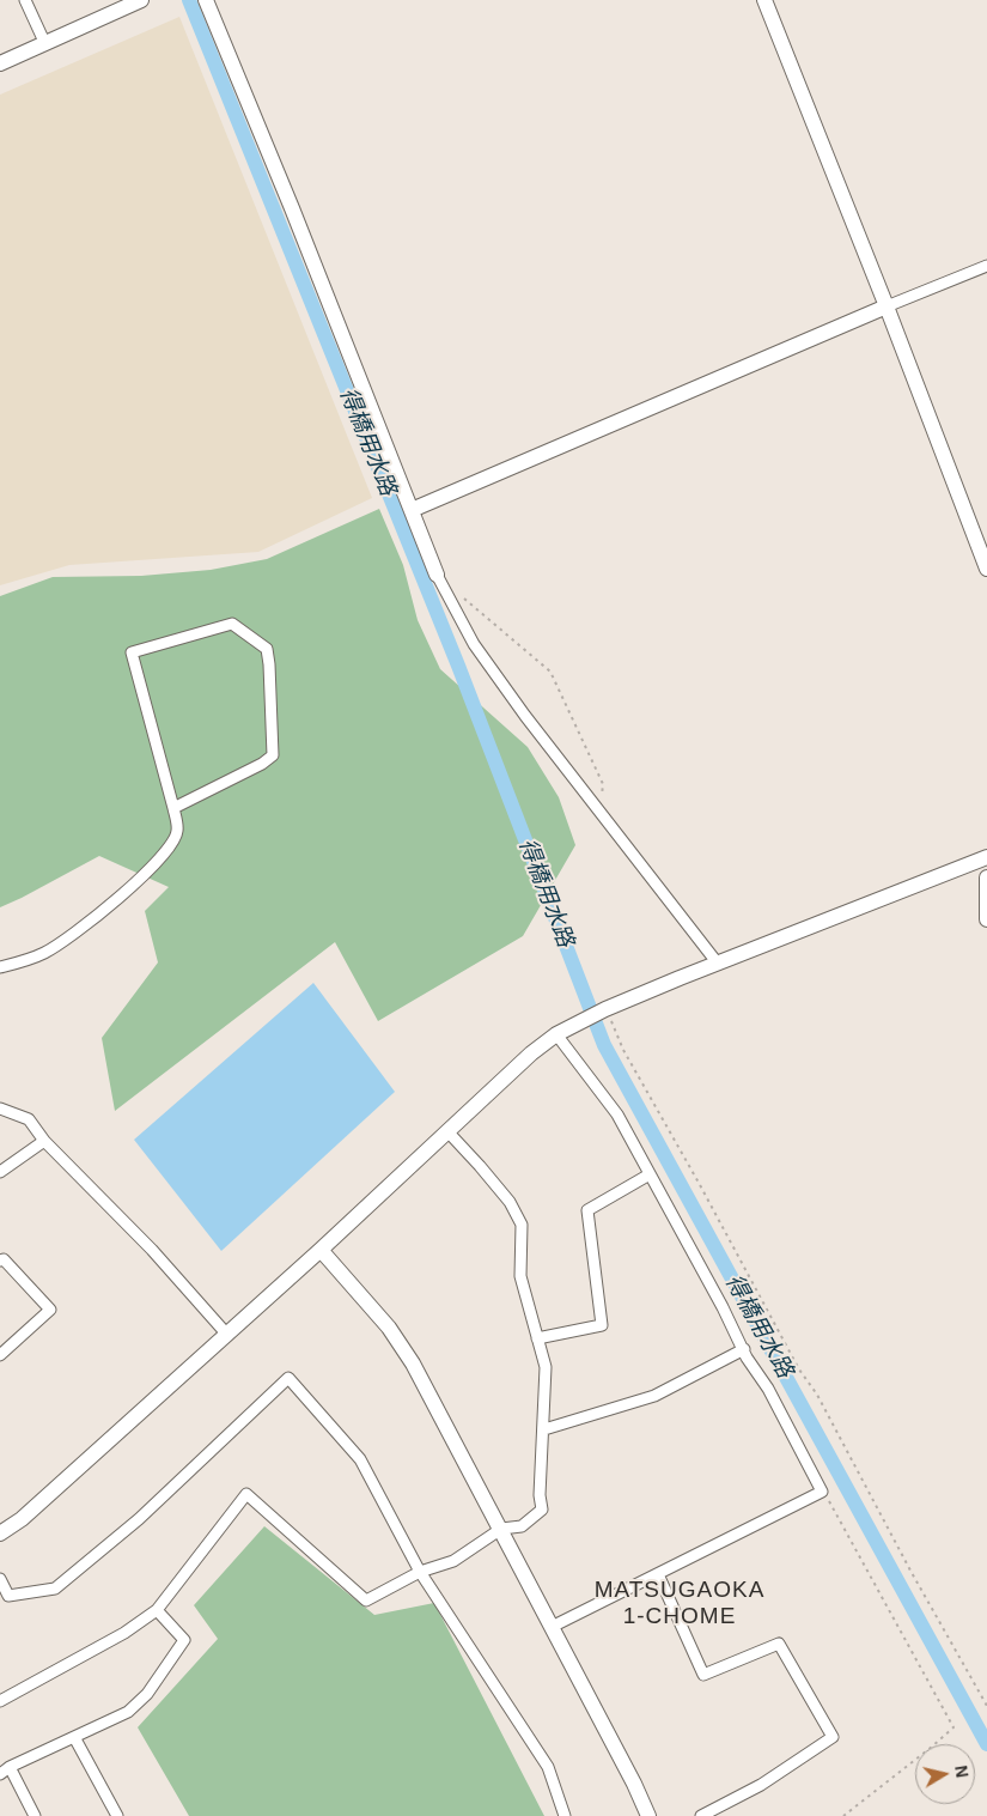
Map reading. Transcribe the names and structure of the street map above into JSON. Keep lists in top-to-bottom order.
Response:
{
  "districts": ["MATSUGAOKA 1-CHOME"],
  "water": ["得橋用水路"],
  "north": "right"
}
